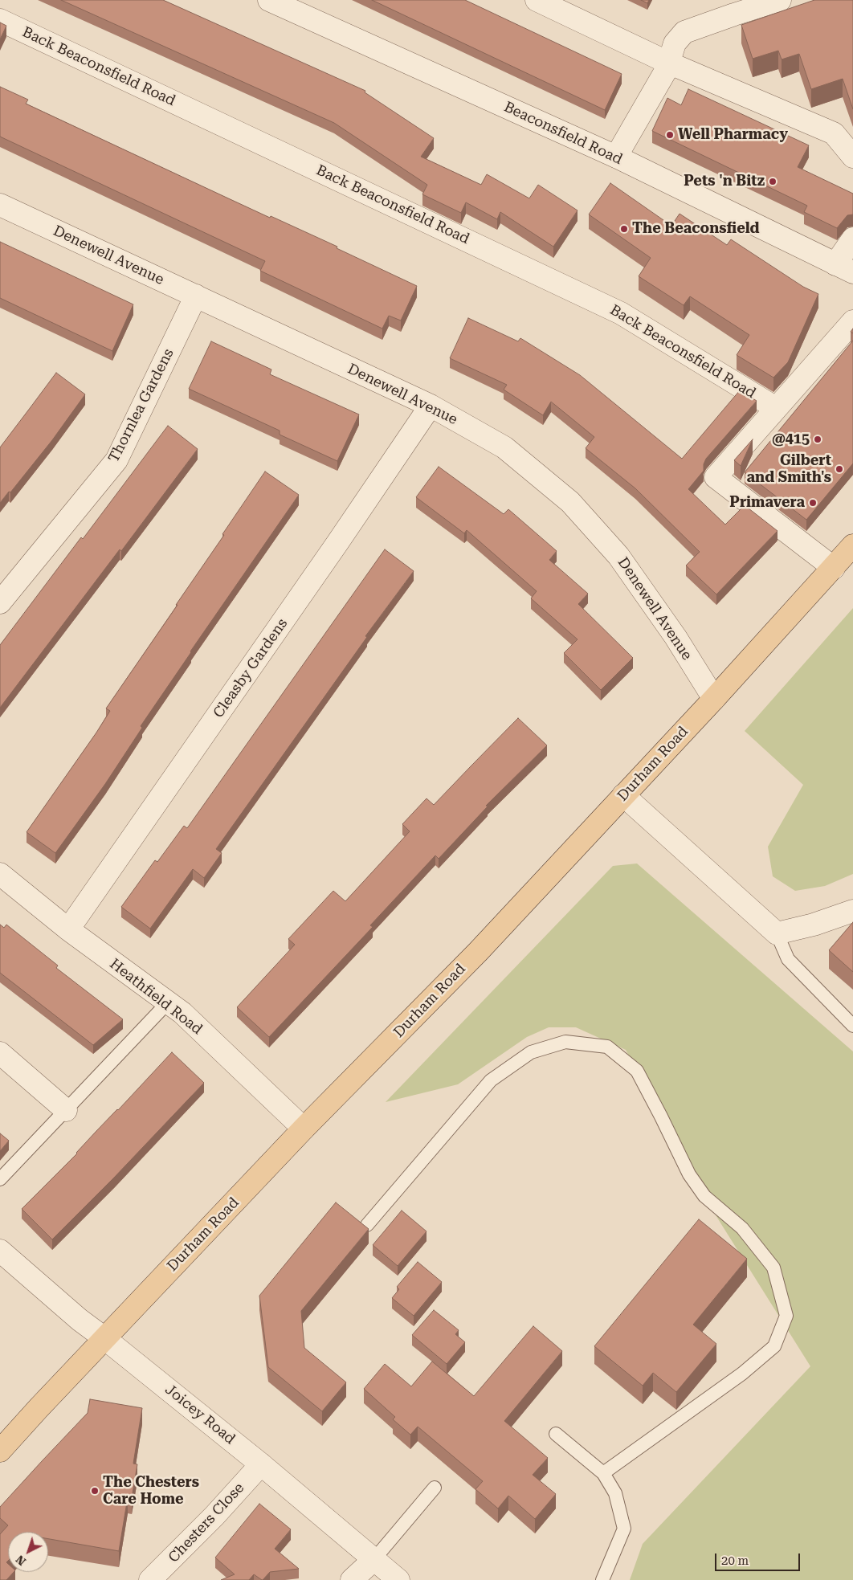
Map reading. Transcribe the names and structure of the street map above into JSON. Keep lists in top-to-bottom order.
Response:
{
  "streets": {
    "main road": ["Durham Road"],
    "street": [
      "Back Beaconsfield Road",
      "Beaconsfield Road",
      "Denewell Avenue",
      "Thornlea Gardens",
      "Cleasby Gardens",
      "Heathfield Road",
      "Joicey Road",
      "Chesters Close"
    ]
  },
  "crossings": [
    ["Denewell Avenue", "Thornlea Gardens"],
    ["Denewell Avenue", "Cleasby Gardens"],
    ["Denewell Avenue", "Durham Road"],
    ["Cleasby Gardens", "Heathfield Road"],
    ["Durham Road", "Heathfield Road"],
    ["Durham Road", "Joicey Road"],
    ["Joicey Road", "Chesters Close"]
  ],
  "places": [
    "Well Pharmacy",
    "Pets 'n Bitz",
    "The Beaconsfield",
    "@415",
    "Gilbert and Smith's",
    "Primavera",
    "The Chesters Care Home"
  ],
  "scale_bar": "20 m",
  "north": "bottom left"
}
